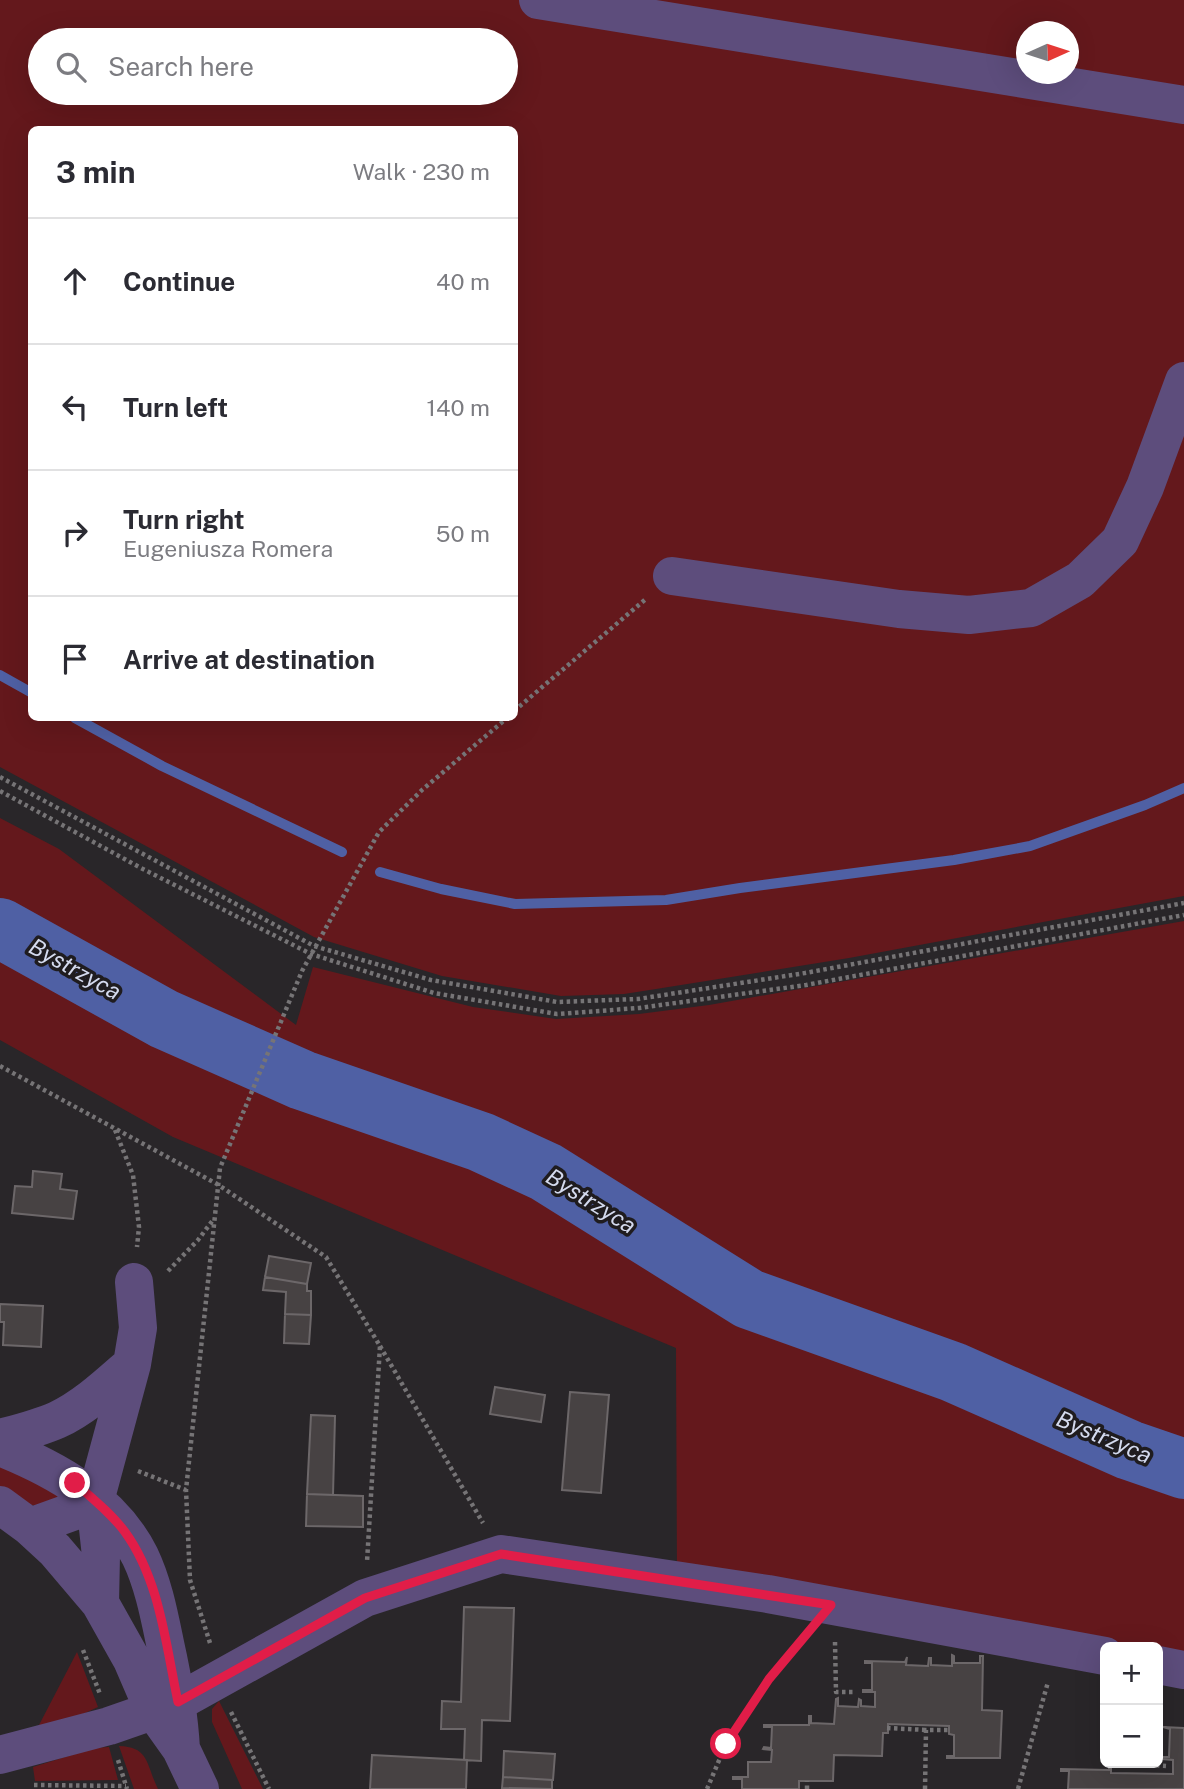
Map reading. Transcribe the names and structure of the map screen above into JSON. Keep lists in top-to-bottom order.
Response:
{
  "water": ["Bystrzyca"],
  "north": "right",
  "page": {
    "search": "Search here",
    "heading": ["3 min", "Walk · 230 m"],
    "list": [
      ["Continue", "40 m"],
      ["Turn left", "140 m"],
      ["Turn right", "Eugeniusza Romera", "50 m"],
      "Arrive at destination"
    ],
    "map_buttons": ["+", "−"]
  }
}
